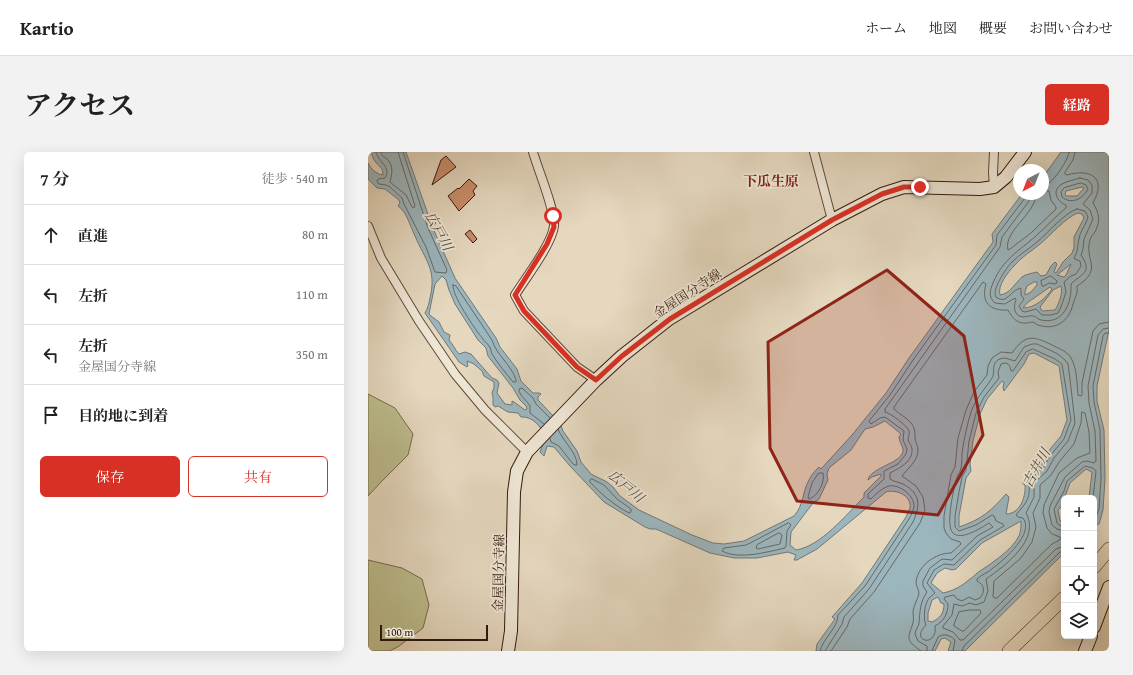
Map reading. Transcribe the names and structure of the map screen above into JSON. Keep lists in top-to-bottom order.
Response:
{
  "streets": {
    "main road": ["金屋国分寺線"]
  },
  "districts": ["下瓜生原"],
  "water": ["広戸川", "吉井川"],
  "scale_bar": "100 m",
  "north": "bottom left",
  "page": {
    "header": "Kartio",
    "nav": [
      "ホーム",
      "地図",
      "概要",
      "お問い合わせ"
    ],
    "title": "アクセス",
    "buttons": [
      "経路",
      ["保存", "共有"]
    ],
    "heading": ["7 分", "徒歩 · 540 m"],
    "list": [
      ["直進", "80 m"],
      ["左折", "110 m"],
      ["左折", "金屋国分寺線", "350 m"],
      "目的地に到着"
    ],
    "map_buttons": ["+", "−"],
    "scale": "100 m"
  }
}
